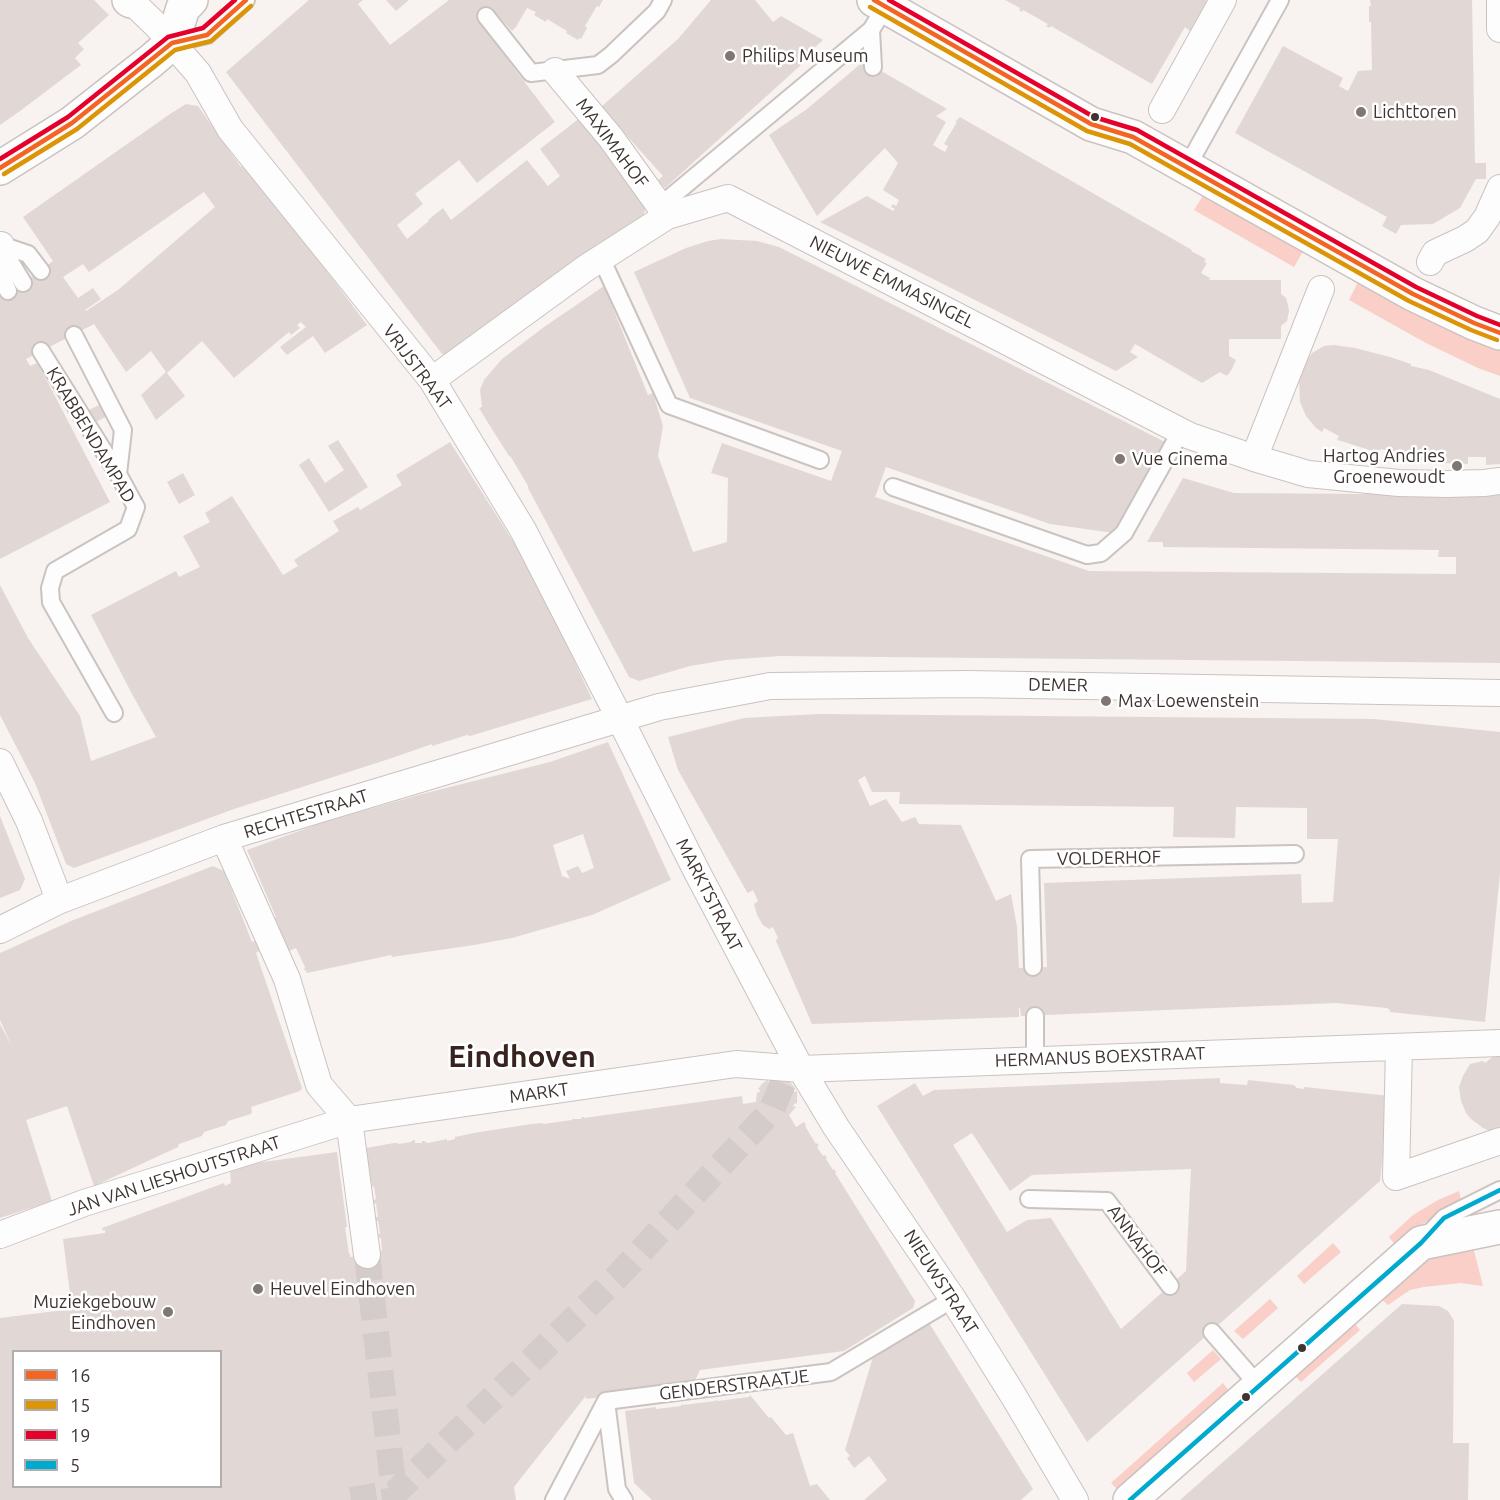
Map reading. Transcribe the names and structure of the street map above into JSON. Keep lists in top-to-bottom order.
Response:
{
  "streets": {
    "street": [
      "MAXIMAHOF",
      "NIEUWE EMMASINGEL",
      "VRIJSTRAAT",
      "DEMER",
      "RECHTESTRAAT",
      "MARKTSTRAAT",
      "HERMANUS BOEXSTRAAT",
      "MARKT",
      "JAN VAN LIESHOUTSTRAAT",
      "NIEUWSTRAAT"
    ],
    "lane": [
      "KRABBENDAMPAD",
      "VOLDERHOF",
      "ANNAHOF",
      "GENDERSTRAATJE"
    ]
  },
  "crossings": [
    ["MAXIMAHOF", "NIEUWE EMMASINGEL"],
    ["NIEUWE EMMASINGEL", "VRIJSTRAAT"],
    ["VRIJSTRAAT", "DEMER"],
    ["VRIJSTRAAT", "RECHTESTRAAT"],
    ["VRIJSTRAAT", "MARKTSTRAAT"],
    ["DEMER", "RECHTESTRAAT"],
    ["DEMER", "MARKTSTRAAT"],
    ["RECHTESTRAAT", "MARKTSTRAAT"],
    ["MARKTSTRAAT", "HERMANUS BOEXSTRAAT"],
    ["MARKTSTRAAT", "MARKT"],
    ["MARKTSTRAAT", "NIEUWSTRAAT"],
    ["HERMANUS BOEXSTRAAT", "MARKT"],
    ["HERMANUS BOEXSTRAAT", "NIEUWSTRAAT"],
    ["MARKT", "JAN VAN LIESHOUTSTRAAT"],
    ["MARKT", "NIEUWSTRAAT"],
    ["NIEUWSTRAAT", "GENDERSTRAATJE"]
  ],
  "districts": ["Eindhoven"],
  "places": [
    "Philips Museum",
    "Lichttoren",
    "Vue Cinema",
    "Hartog Andries Groenewoudt",
    "Max Loewenstein",
    "Heuvel Eindhoven",
    "Muziekgebouw Eindhoven"
  ],
  "lines": [
    "transit line 16",
    "transit line 19",
    "transit line 15",
    "transit line 5"
  ],
  "legend": [
    "16",
    "15",
    "19",
    "5"
  ]
}
